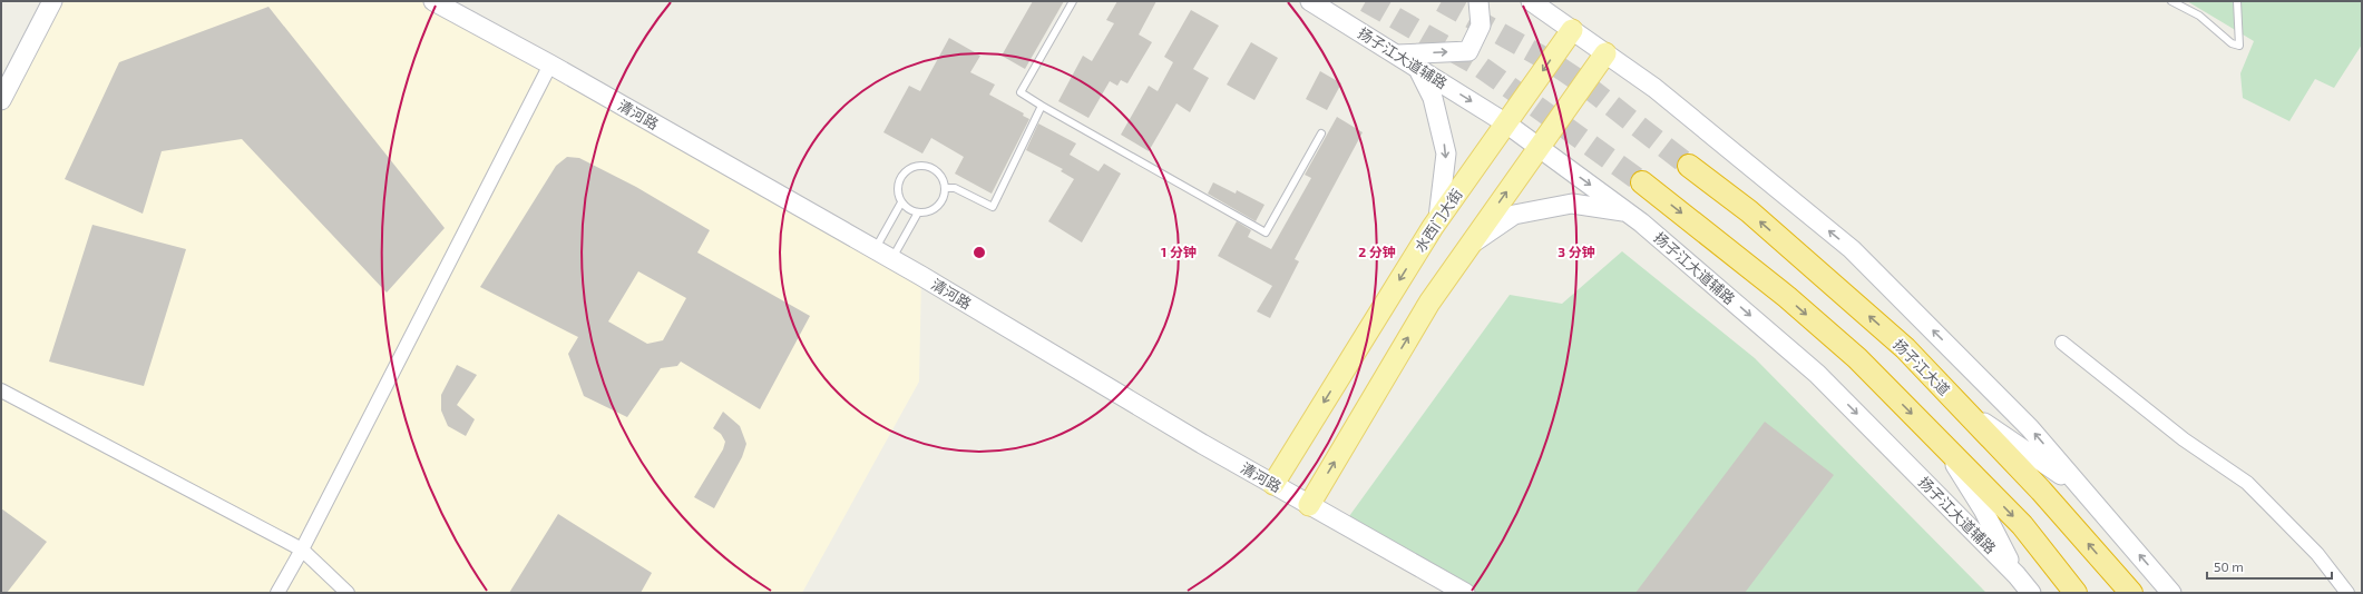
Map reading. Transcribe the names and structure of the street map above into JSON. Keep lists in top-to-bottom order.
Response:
{
  "streets": {
    "highway": ["扬子江大道"],
    "main road": ["扬子江大道辅路", "清河路", "水西门大街"]
  },
  "crossings": [
    ["扬子江大道辅路", "水西门大街"],
    ["清河路", "水西门大街"]
  ],
  "scale_bar": "50 m",
  "rings": ["1 分钟", "2 分钟", "3 分钟"]
}
